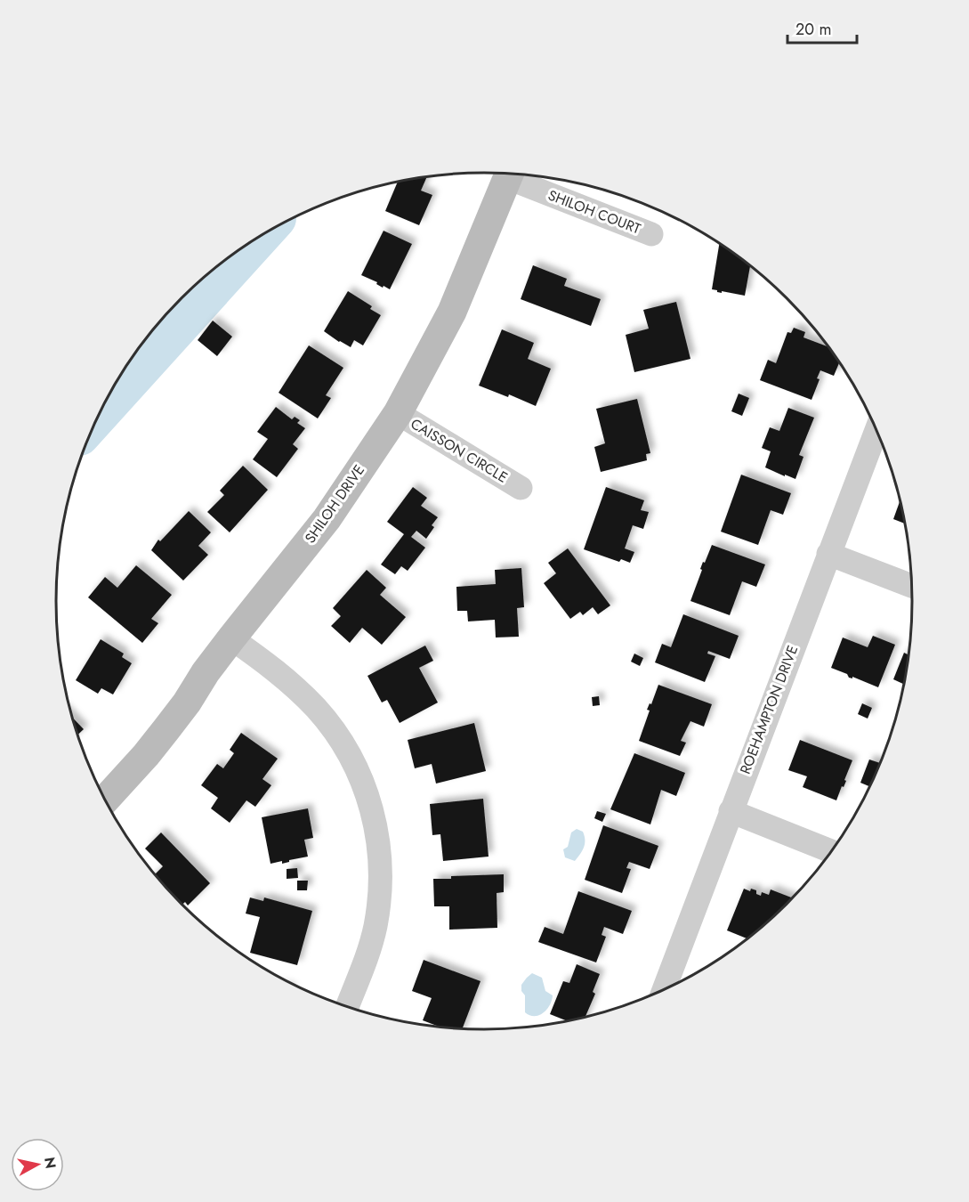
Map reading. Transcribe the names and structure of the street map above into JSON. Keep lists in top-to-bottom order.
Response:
{
  "streets": {
    "street": [
      "SHILOH COURT",
      "CAISSON CIRCLE",
      "SHILOH DRIVE",
      "ROEHAMPTON DRIVE"
    ]
  },
  "crossings": [
    ["CAISSON CIRCLE", "SHILOH DRIVE"]
  ],
  "scale_bar": "20 m",
  "north": "right"
}
